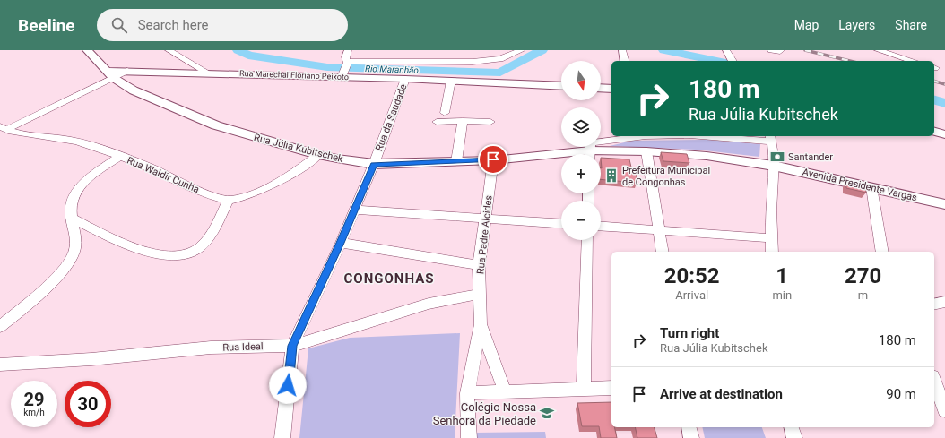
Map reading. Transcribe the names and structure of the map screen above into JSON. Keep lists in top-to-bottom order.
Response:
{
  "streets": {
    "main road": ["Rua Marechal Floriano Peixoto", "Rua Júlia Kubitschek", "Avenida Presidente Vargas"],
    "street": [
      "Rua da Saudade",
      "Rua Waldir Cunha",
      "Rua Padre Alcides",
      "Rua Ideal"
    ]
  },
  "crossings": [
    ["Rua Marechal Floriano Peixoto", "Rua da Saudade"],
    ["Rua Marechal Floriano Peixoto", "Rua Júlia Kubitschek"],
    ["Rua da Saudade", "Rua Júlia Kubitschek"],
    ["Rua da Saudade", "Rua Ideal"],
    ["Rua Júlia Kubitschek", "Avenida Presidente Vargas"],
    ["Rua Júlia Kubitschek", "Rua Padre Alcides"],
    ["Rua Padre Alcides", "Rua Ideal"]
  ],
  "districts": ["CONGONHAS"],
  "water": ["Rio Maranhão"],
  "places": {
    "bank": ["Santander"],
    "building": ["Prefeitura Municipal de Congonhas"],
    "school or university": ["Colégio Nossa Senhora da Piedade"]
  },
  "north": "bottom",
  "page": {
    "header": "Beeline",
    "search": "Search here",
    "nav": ["Map", "Layers", "Share"],
    "map_buttons": ["+", "−"],
    "turn": ["180 m", "Rua Júlia Kubitschek"],
    "eta": [
      "20:52",
      "Arrival",
      "1",
      "min",
      "270",
      "m"
    ],
    "list": [
      {
        "name": "Turn right",
        "note": "Rua Júlia Kubitschek",
        "value": "180 m"
      },
      {
        "name": "Arrive at destination",
        "value": "90 m"
      }
    ],
    "speed": "29 km/h",
    "limit": "30"
  }
}
